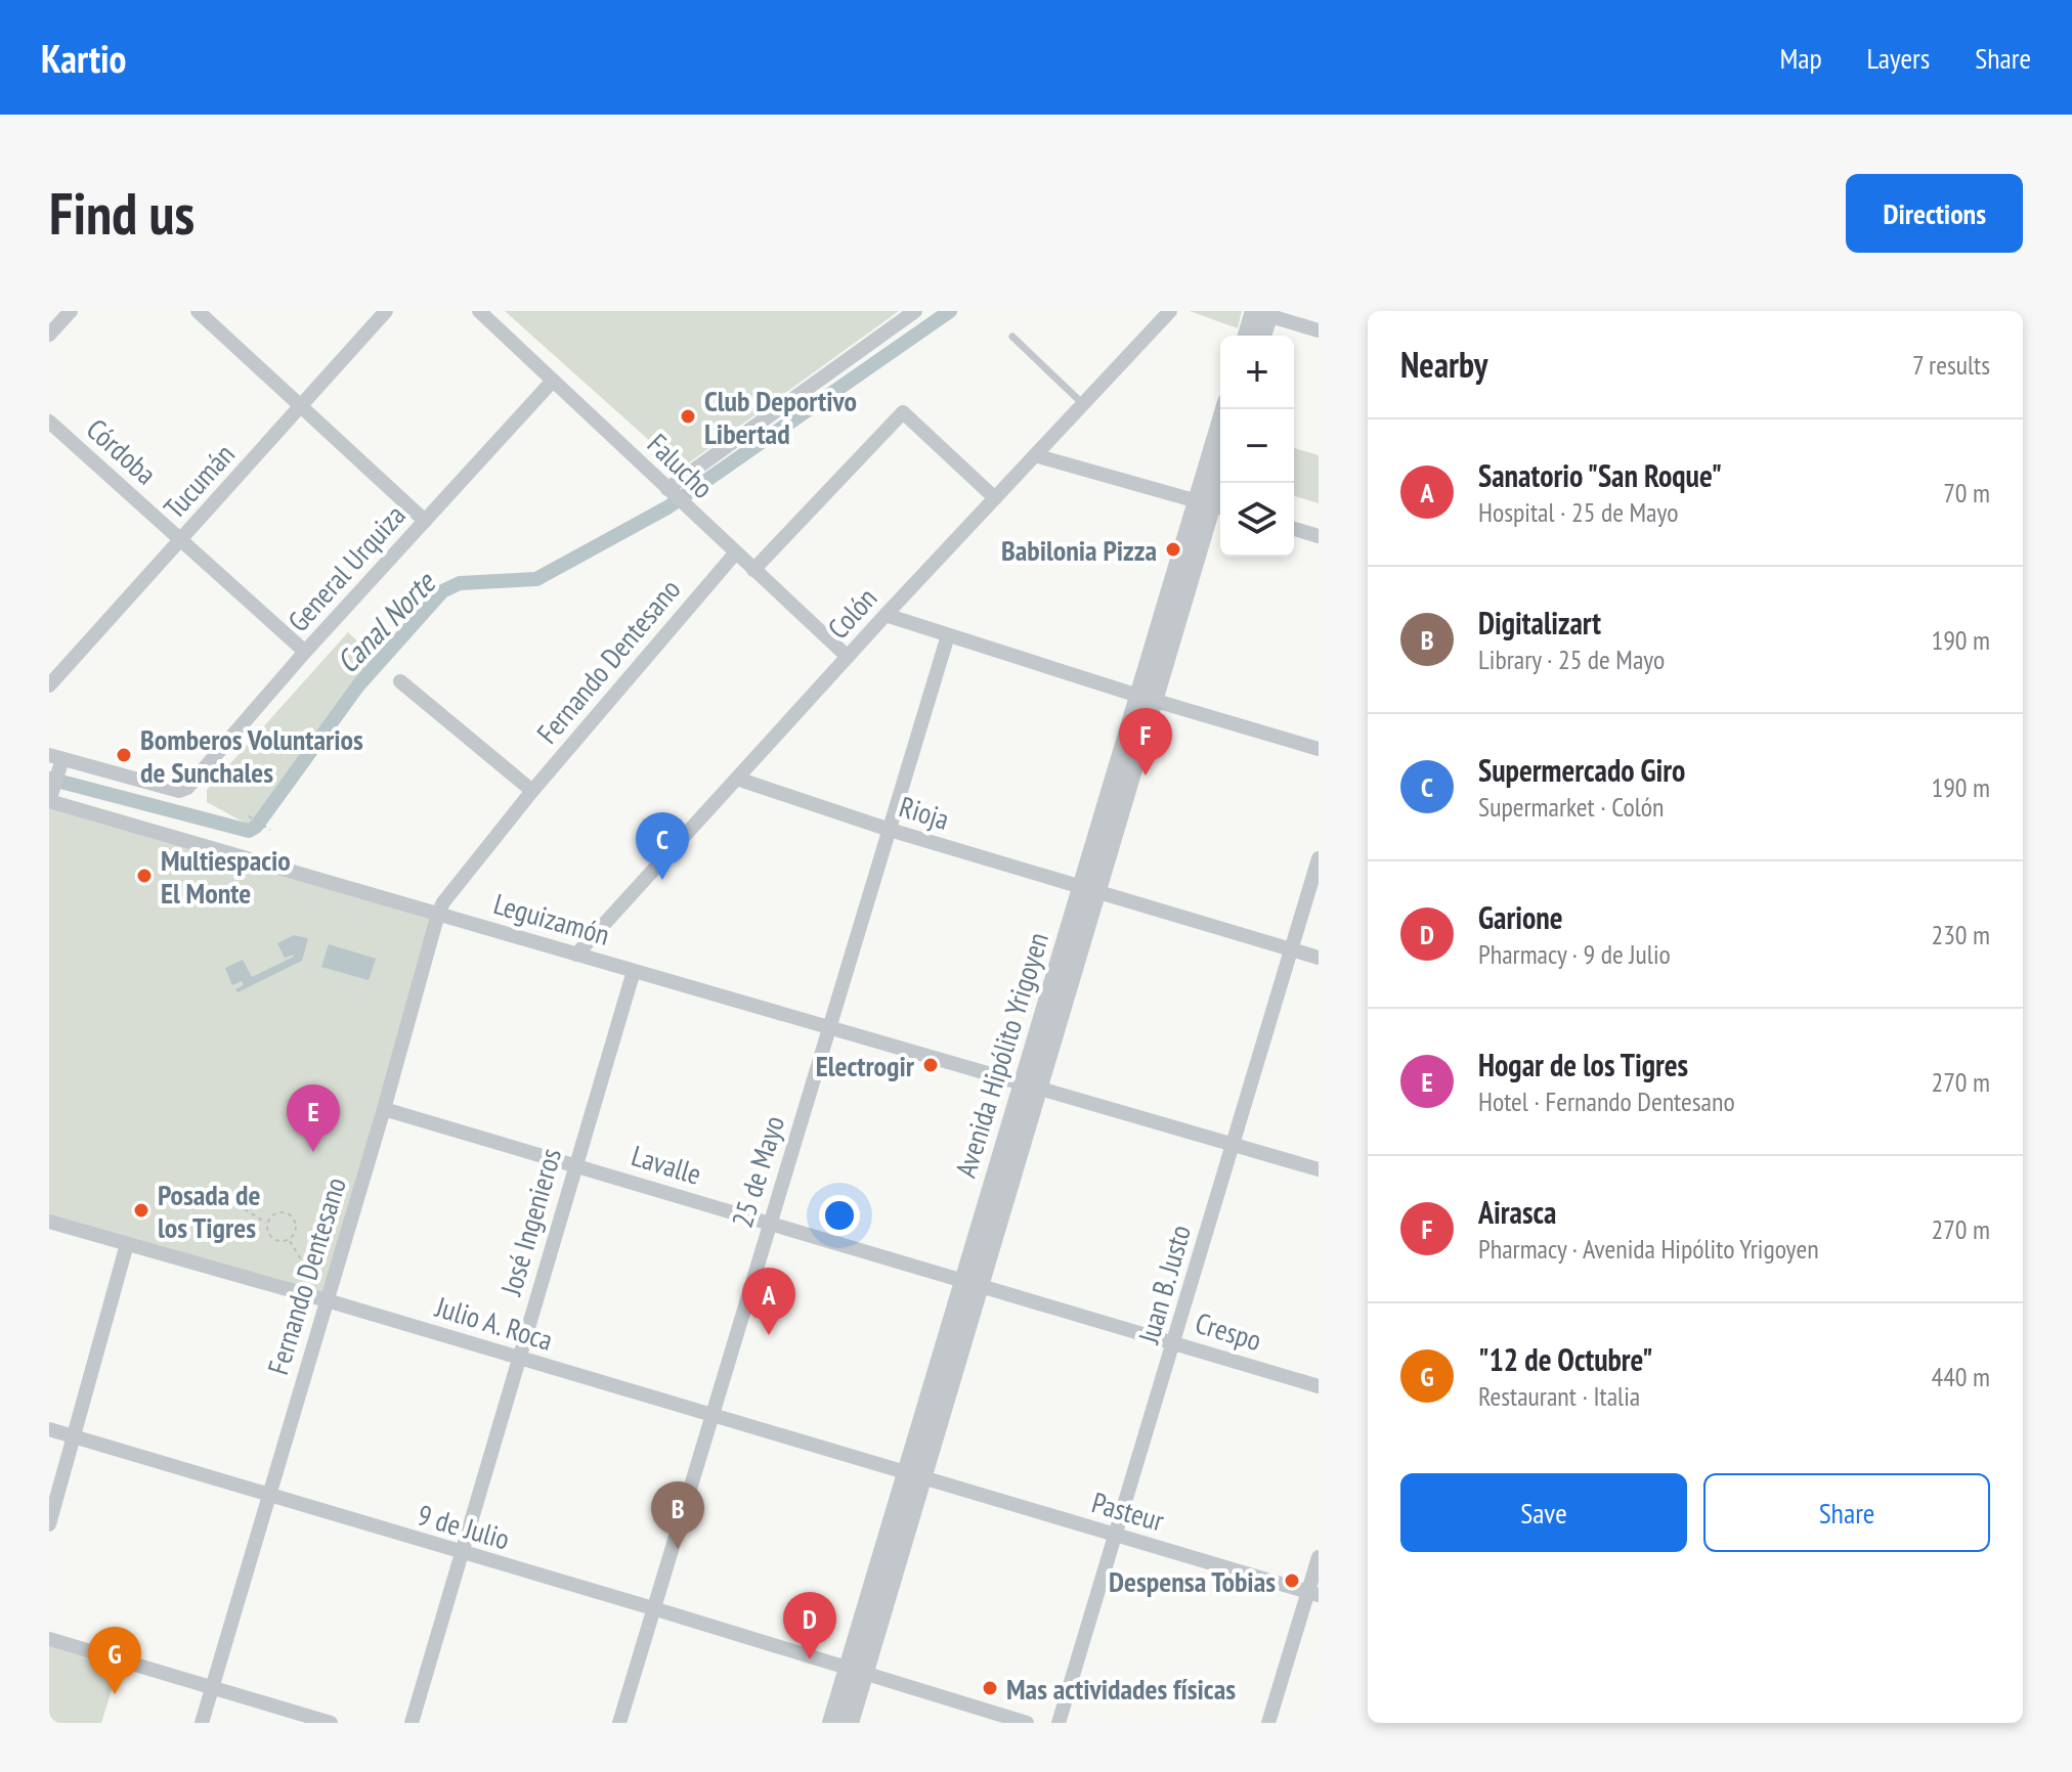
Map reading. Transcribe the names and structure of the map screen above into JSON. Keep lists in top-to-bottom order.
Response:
{
  "streets": {
    "street": [
      "Córdoba",
      "Falucho",
      "Tucumán",
      "General Urquiza",
      "Colón",
      "Fernando Dentesano",
      "Rioja",
      "Leguizamón",
      "Avenida Hipólito Yrigoyen",
      "Lavalle",
      "25 de Mayo",
      "José Ingenieros",
      "Juan B. Justo",
      "Julio A. Roca",
      "Crespo",
      "Pasteur",
      "9 de Julio"
    ]
  },
  "crossings": [
    ["Córdoba", "Tucumán"],
    ["Córdoba", "General Urquiza"],
    ["Falucho", "General Urquiza"],
    ["Falucho", "Colón"],
    ["Falucho", "Fernando Dentesano"],
    ["Colón", "Rioja"],
    ["Colón", "Leguizamón"],
    ["Fernando Dentesano", "Leguizamón"],
    ["Fernando Dentesano", "Lavalle"],
    ["Fernando Dentesano", "Julio A. Roca"],
    ["Fernando Dentesano", "9 de Julio"],
    ["Rioja", "Avenida Hipólito Yrigoyen"],
    ["Rioja", "25 de Mayo"],
    ["Rioja", "Juan B. Justo"],
    ["Leguizamón", "Avenida Hipólito Yrigoyen"],
    ["Leguizamón", "25 de Mayo"],
    ["Leguizamón", "José Ingenieros"],
    ["Leguizamón", "Juan B. Justo"],
    ["Avenida Hipólito Yrigoyen", "Lavalle"],
    ["Avenida Hipólito Yrigoyen", "Julio A. Roca"],
    ["Avenida Hipólito Yrigoyen", "Crespo"],
    ["Avenida Hipólito Yrigoyen", "Pasteur"],
    ["Avenida Hipólito Yrigoyen", "9 de Julio"],
    ["Lavalle", "25 de Mayo"],
    ["Lavalle", "José Ingenieros"],
    ["Lavalle", "Crespo"],
    ["25 de Mayo", "Julio A. Roca"],
    ["25 de Mayo", "9 de Julio"],
    ["José Ingenieros", "Julio A. Roca"],
    ["José Ingenieros", "9 de Julio"],
    ["Juan B. Justo", "Crespo"],
    ["Juan B. Justo", "Pasteur"],
    ["Julio A. Roca", "Pasteur"]
  ],
  "water": ["Canal Norte"],
  "places": [
    "Club Deportivo Libertad",
    "Babilonia Pizza",
    "Bomberos Voluntarios de Sunchales",
    "Multiespacio El Monte",
    "Electrogir",
    "Posada de los Tigres",
    "Despensa Tobias",
    "Mas actividades físicas"
  ],
  "page": {
    "header": "Kartio",
    "nav": ["Map", "Layers", "Share"],
    "buttons": [
      "Directions",
      ["Save", "Share"]
    ],
    "title": "Find us",
    "heading": ["Nearby", "7 results"],
    "map_buttons": ["+", "−"],
    "list": [
      {
        "mark": "A",
        "name": "Sanatorio \"San Roque\"",
        "note": "Hospital · 25 de Mayo",
        "value": "70 m"
      },
      {
        "mark": "B",
        "name": "Digitalizart",
        "note": "Library · 25 de Mayo",
        "value": "190 m"
      },
      {
        "mark": "C",
        "name": "Supermercado Giro",
        "note": "Supermarket · Colón",
        "value": "190 m"
      },
      {
        "mark": "D",
        "name": "Garione",
        "note": "Pharmacy · 9 de Julio",
        "value": "230 m"
      },
      {
        "mark": "E",
        "name": "Hogar de los Tigres",
        "note": "Hotel · Fernando Dentesano",
        "value": "270 m"
      },
      {
        "mark": "F",
        "name": "Airasca",
        "note": "Pharmacy · Avenida Hipólito Yrigoyen",
        "value": "270 m"
      },
      {
        "mark": "G",
        "name": "\"12 de Octubre\"",
        "note": "Restaurant · Italia",
        "value": "440 m"
      }
    ],
    "pins": [
      "F",
      "C",
      "E",
      "A",
      "B",
      "D",
      "G"
    ]
  }
}
